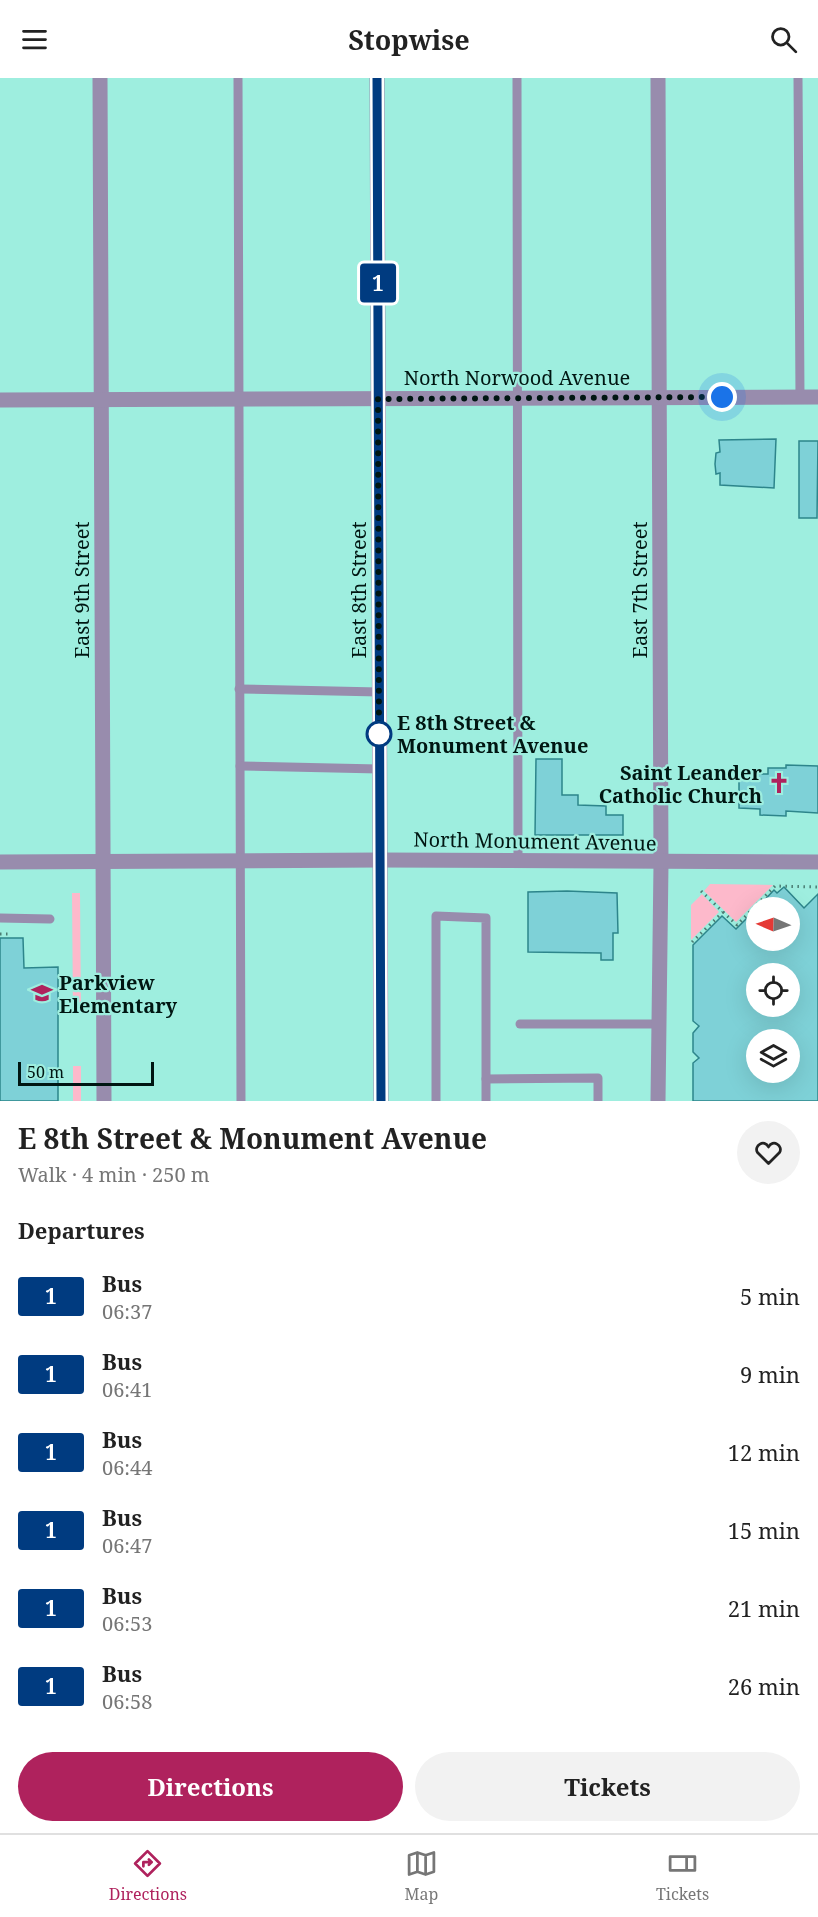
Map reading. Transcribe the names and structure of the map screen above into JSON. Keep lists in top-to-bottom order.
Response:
{
  "streets": {
    "street": [
      "North Norwood Avenue",
      "East 9th Street",
      "East 8th Street",
      "East 7th Street",
      "North Monument Avenue"
    ]
  },
  "crossings": [
    ["North Norwood Avenue", "East 9th Street"],
    ["North Norwood Avenue", "East 8th Street"],
    ["North Norwood Avenue", "East 7th Street"],
    ["East 9th Street", "North Monument Avenue"],
    ["East 8th Street", "North Monument Avenue"],
    ["East 7th Street", "North Monument Avenue"]
  ],
  "places": {
    "other": ["E 8th Street & Monument Avenue"],
    "church": ["Saint Leander Catholic Church"],
    "school or university": ["Parkview Elementary"]
  },
  "lines": ["bus line 1"],
  "scale_bar": "50 m",
  "north": "left",
  "page": {
    "header": "Stopwise",
    "on_map": "1",
    "scale": "50 m",
    "heading": [
      ["E 8th Street & Monument Avenue", "Walk · 4 min · 250 m"],
      "Departures"
    ],
    "list": [
      {
        "mark": "1",
        "name": "Bus",
        "note": "06:37",
        "value": "5 min"
      },
      {
        "mark": "1",
        "name": "Bus",
        "note": "06:41",
        "value": "9 min"
      },
      {
        "mark": "1",
        "name": "Bus",
        "note": "06:44",
        "value": "12 min"
      },
      {
        "mark": "1",
        "name": "Bus",
        "note": "06:47",
        "value": "15 min"
      },
      {
        "mark": "1",
        "name": "Bus",
        "note": "06:53",
        "value": "21 min"
      },
      {
        "mark": "1",
        "name": "Bus",
        "note": "06:58",
        "value": "26 min"
      }
    ],
    "buttons": ["Directions", "Tickets"],
    "tabs": ["Directions", "Map", "Tickets"]
  }
}
